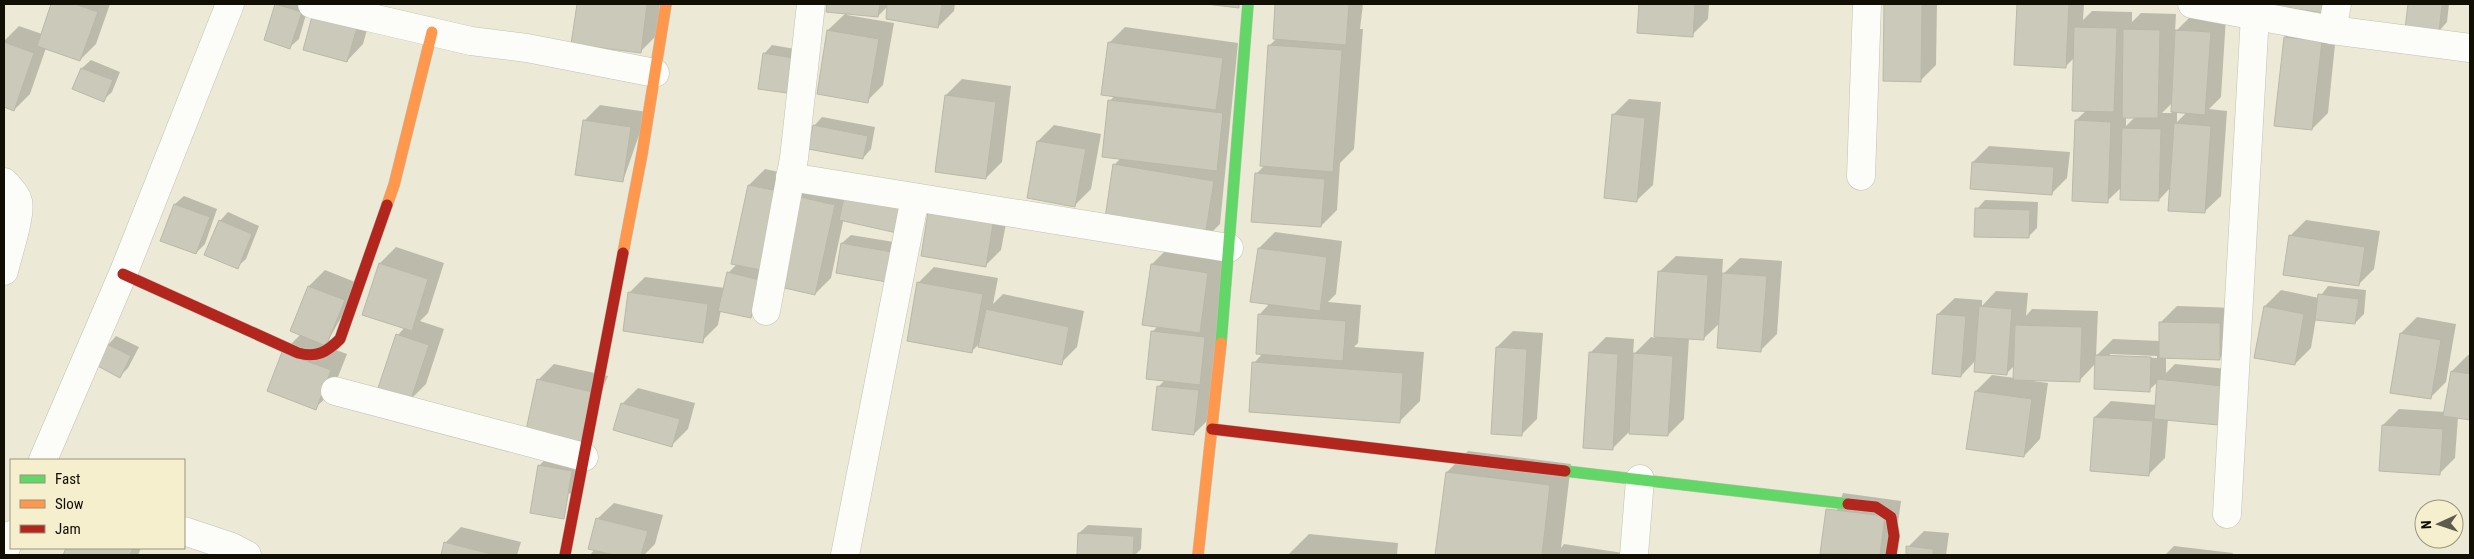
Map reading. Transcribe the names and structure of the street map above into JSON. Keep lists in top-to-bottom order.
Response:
{
  "legend": ["Fast", "Slow", "Jam"],
  "north": "left"
}
